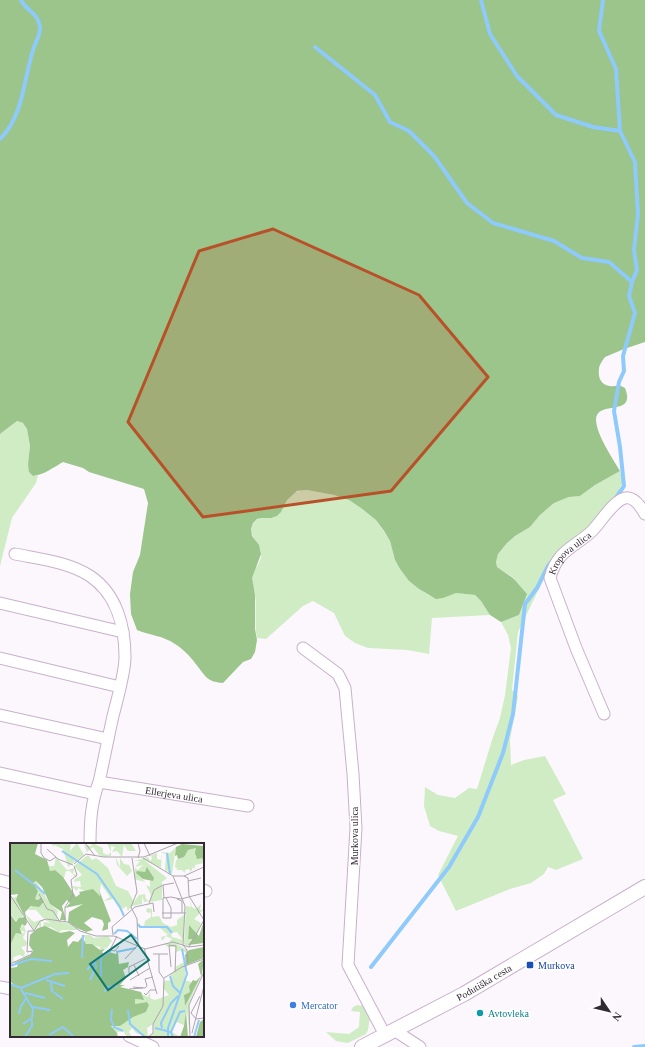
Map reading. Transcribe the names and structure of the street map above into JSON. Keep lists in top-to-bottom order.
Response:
{
  "streets": {
    "street": [
      "Kropova ulica",
      "Ellerjeva ulica",
      "Murkova ulica",
      "Podutiška cesta"
    ]
  },
  "crossings": [
    ["Murkova ulica", "Podutiška cesta"]
  ],
  "places": {
    "transit": ["Murkova"],
    "other": ["Mercator", "Avtovleka"]
  },
  "north": "bottom right"
}
